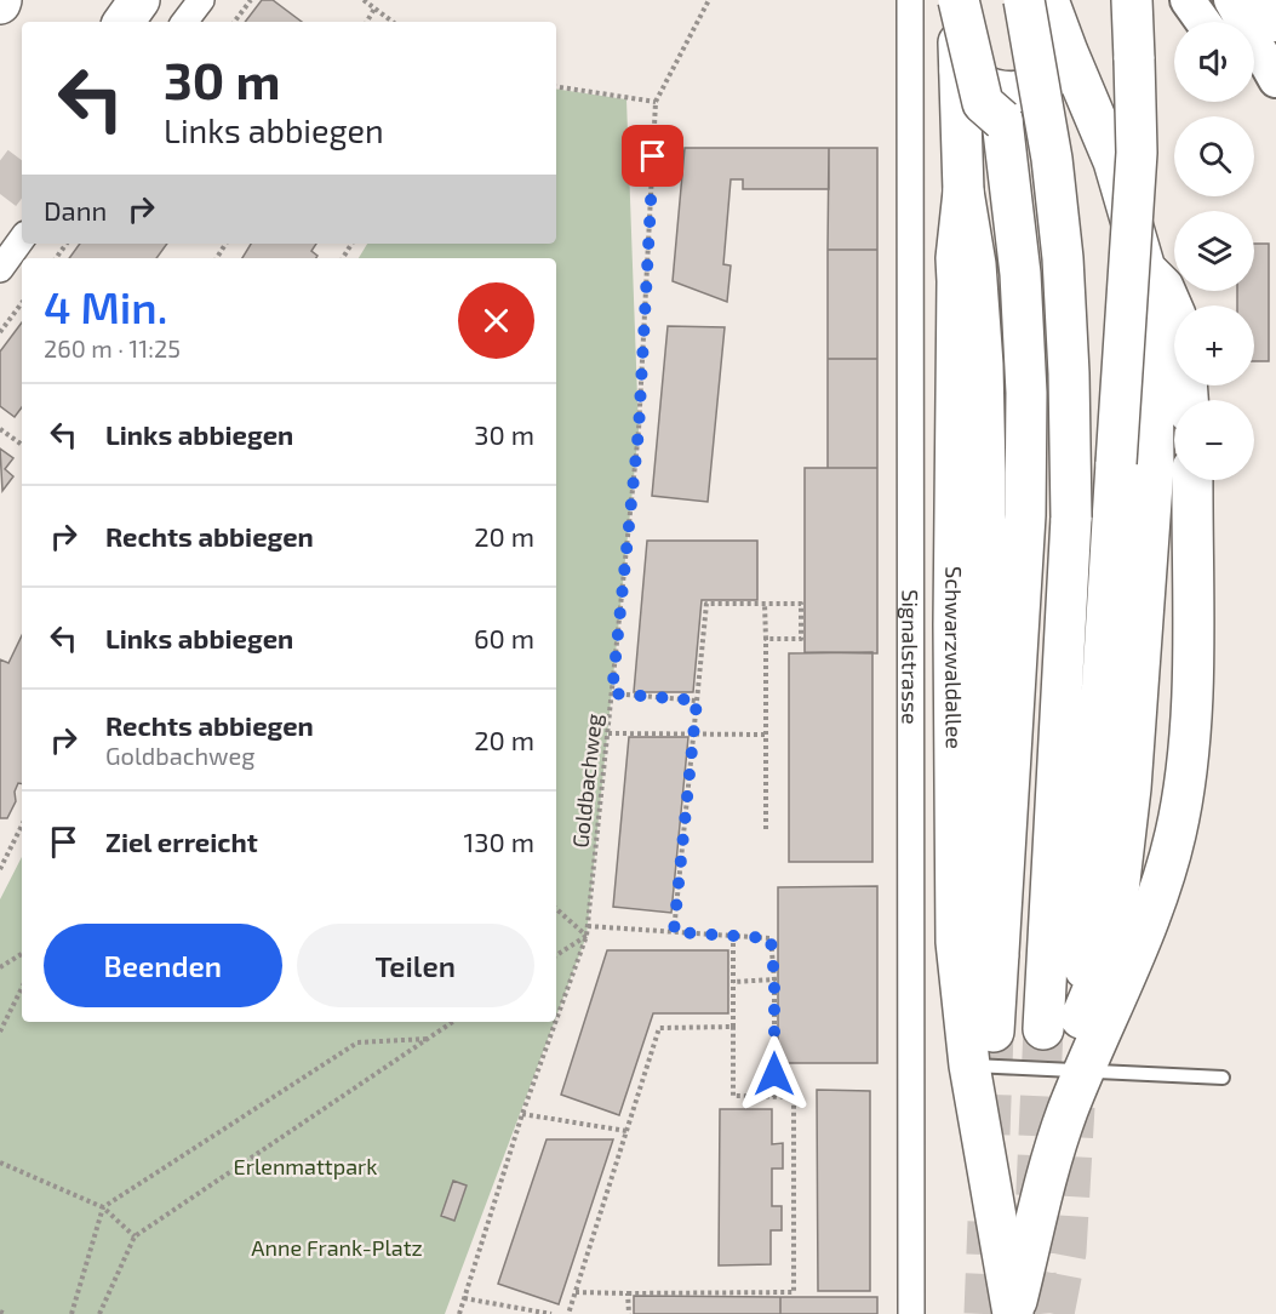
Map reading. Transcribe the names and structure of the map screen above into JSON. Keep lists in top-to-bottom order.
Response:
{
  "streets": {
    "main road": ["Schwarzwaldallee"],
    "street": ["Signalstrasse"],
    "path": ["Goldbachweg"]
  },
  "parks": ["Erlenmattpark", "Anne Frank-Platz"],
  "page": {
    "map_buttons": ["+", "−"],
    "turn": ["30 m", "Links abbiegen"],
    "then": "Dann",
    "heading": ["4 Min.", "260 m · 11:25"],
    "list": [
      {
        "name": "Links abbiegen",
        "value": "30 m"
      },
      {
        "name": "Rechts abbiegen",
        "value": "20 m"
      },
      {
        "name": "Links abbiegen",
        "value": "60 m"
      },
      {
        "name": "Rechts abbiegen",
        "note": "Goldbachweg",
        "value": "20 m"
      },
      {
        "name": "Ziel erreicht",
        "value": "130 m"
      }
    ],
    "buttons": ["Beenden", "Teilen"]
  }
}
